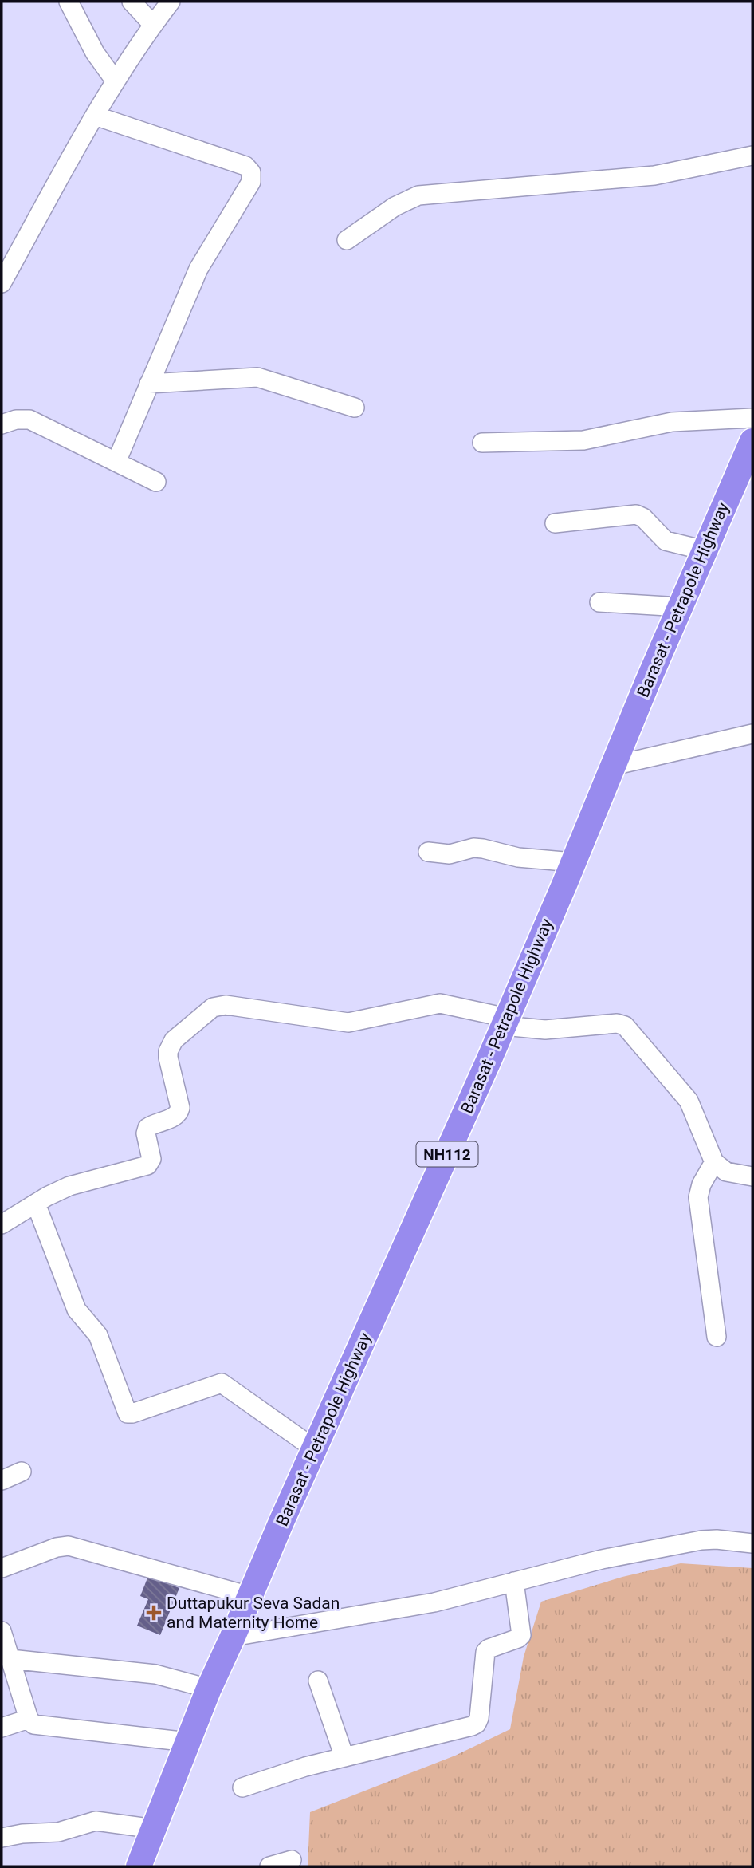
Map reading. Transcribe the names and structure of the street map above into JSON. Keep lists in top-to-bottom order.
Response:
{
  "streets": {
    "highway": ["Barasat - Petrapole Highway", "NH112"]
  },
  "places": {
    "health": ["Duttapukur Seva Sadan and Maternity Home"]
  }
}
